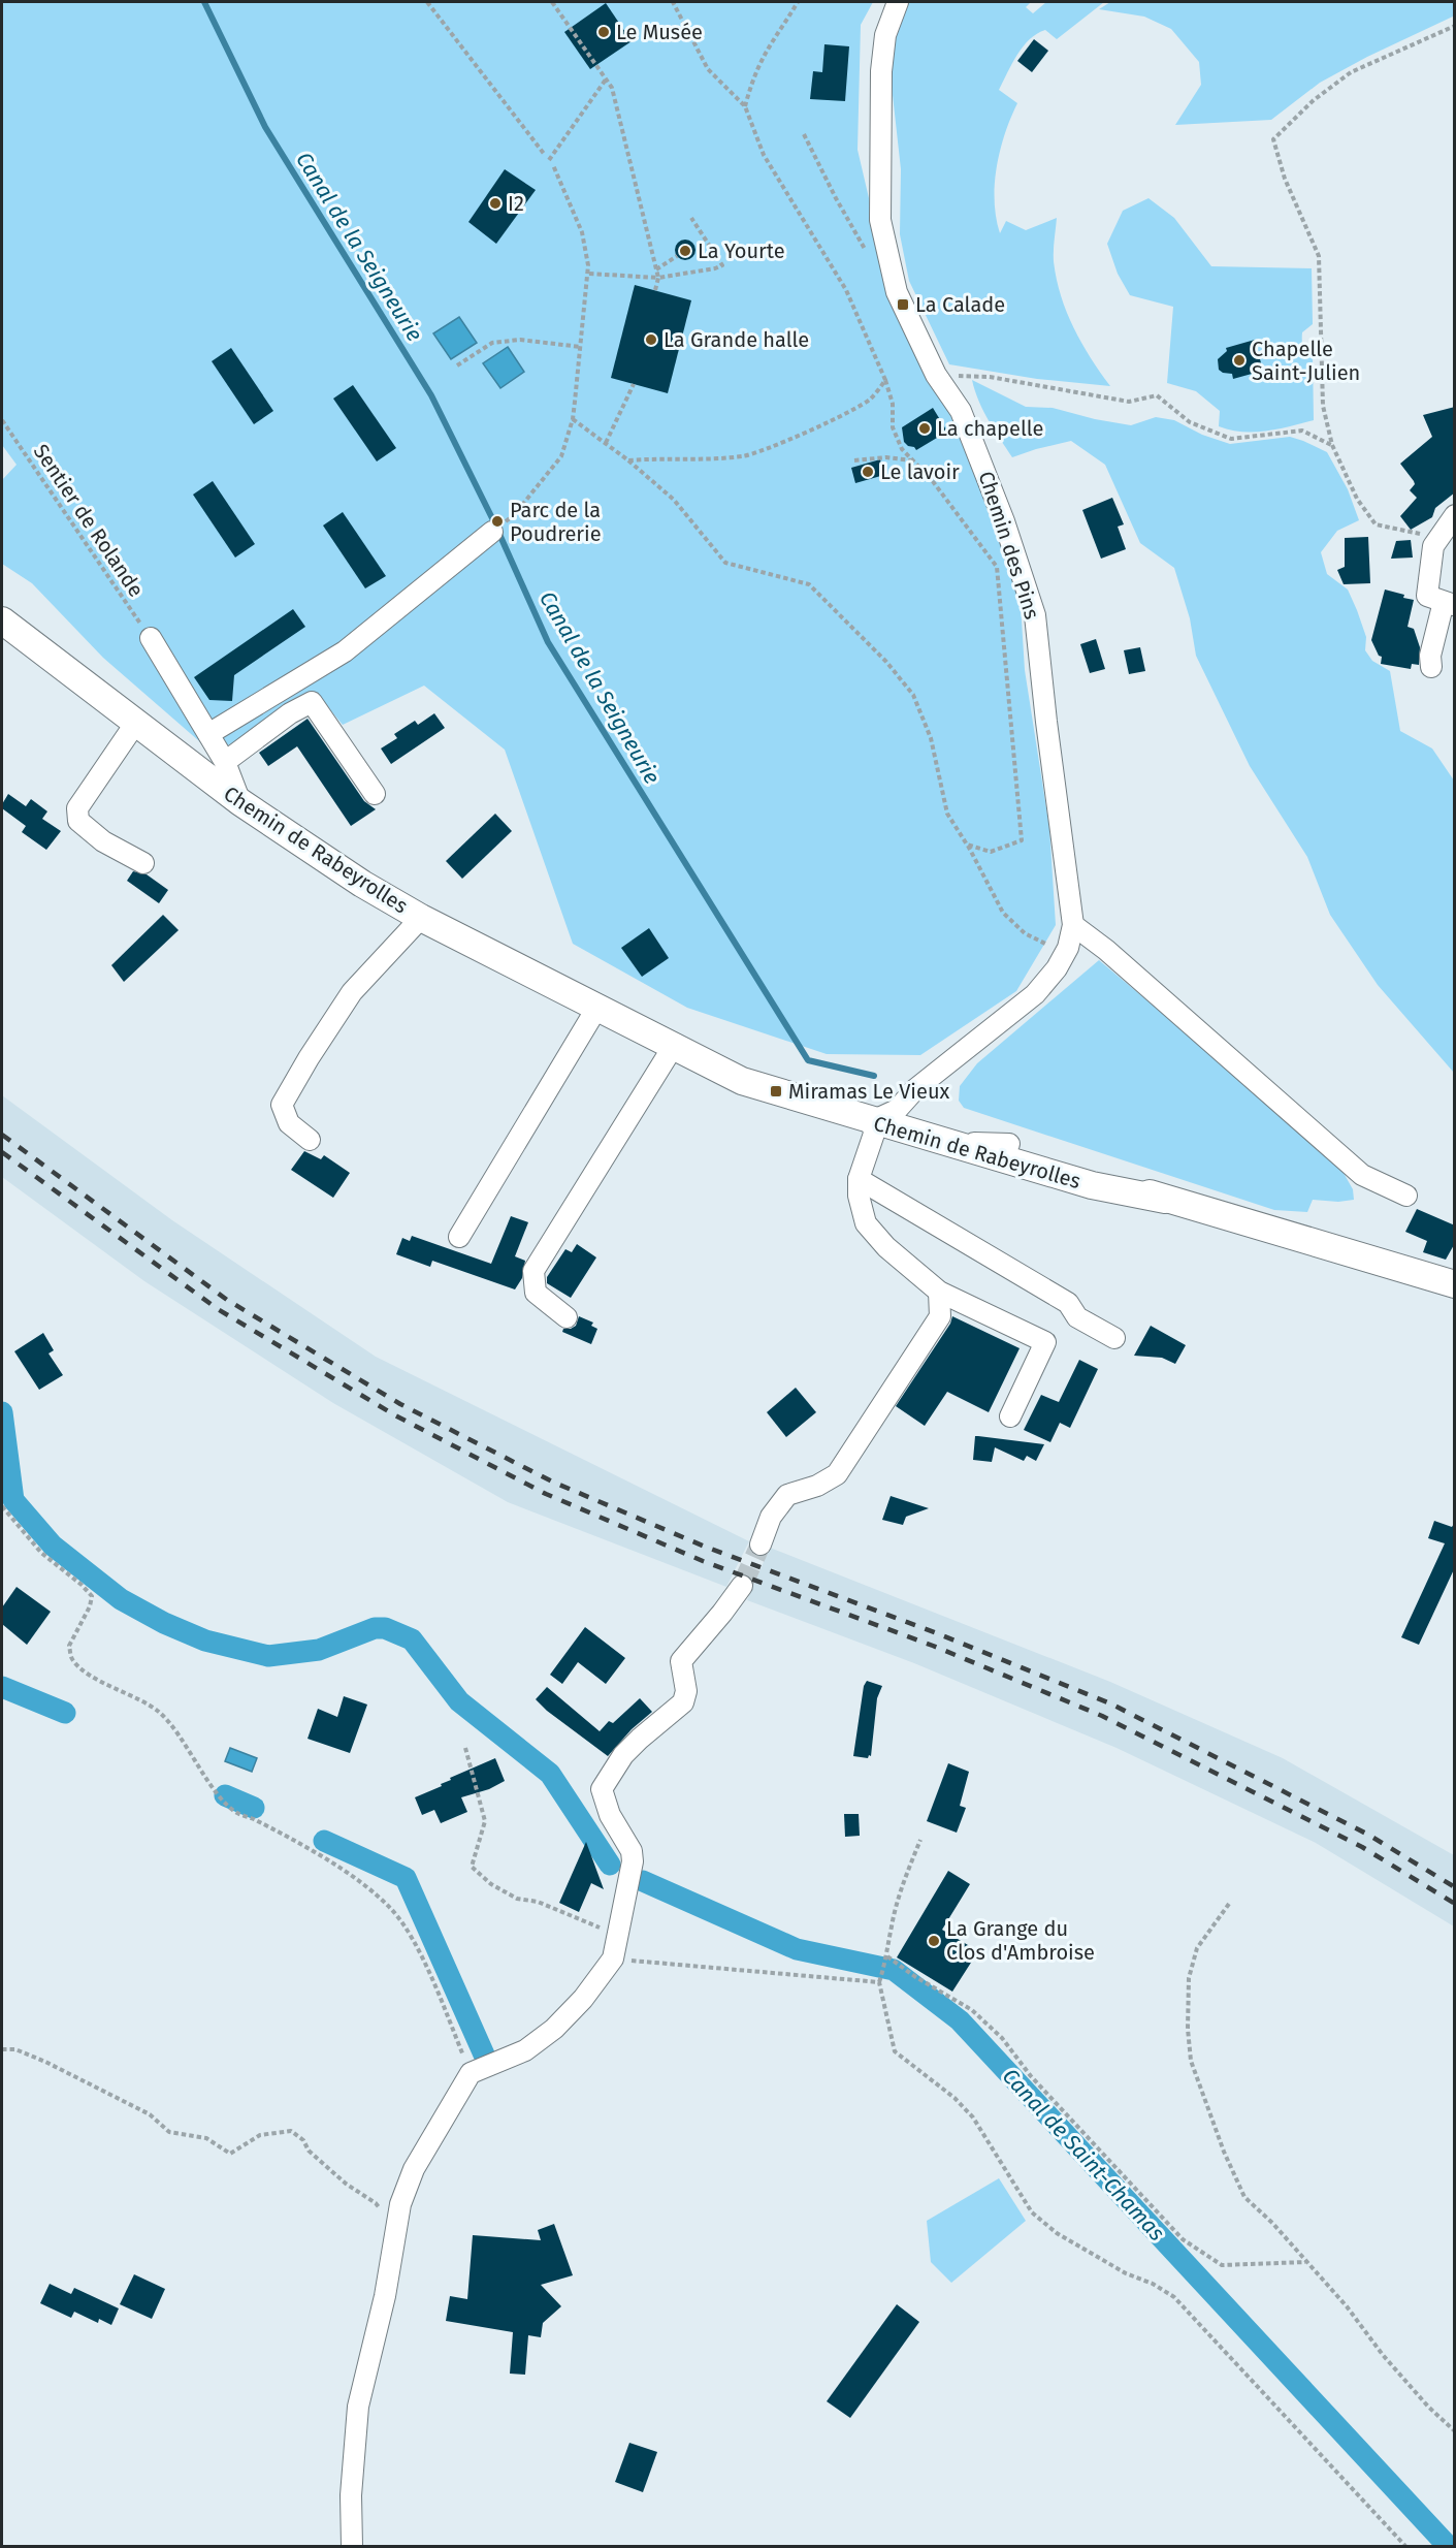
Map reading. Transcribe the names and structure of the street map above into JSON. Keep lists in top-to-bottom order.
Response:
{
  "streets": {
    "main road": ["Chemin de Rabeyrolles"],
    "street": ["Chemin des Pins"],
    "path": ["Sentier de Rolande"]
  },
  "crossings": [
    ["Chemin des Pins", "Chemin de Rabeyrolles"]
  ],
  "water": ["Canal de la Seigneurie", "Canal de Saint-Chamas"],
  "places": {
    "other": [
      "Le Musée",
      "I2",
      "La Yourte",
      "La Grande halle",
      "Chapelle Saint-Julien",
      "La chapelle",
      "Le lavoir",
      "Parc de la Poudrerie",
      "La Grange du Clos d'Ambroise"
    ],
    "transit": ["La Calade", "Miramas Le Vieux"]
  }
}
